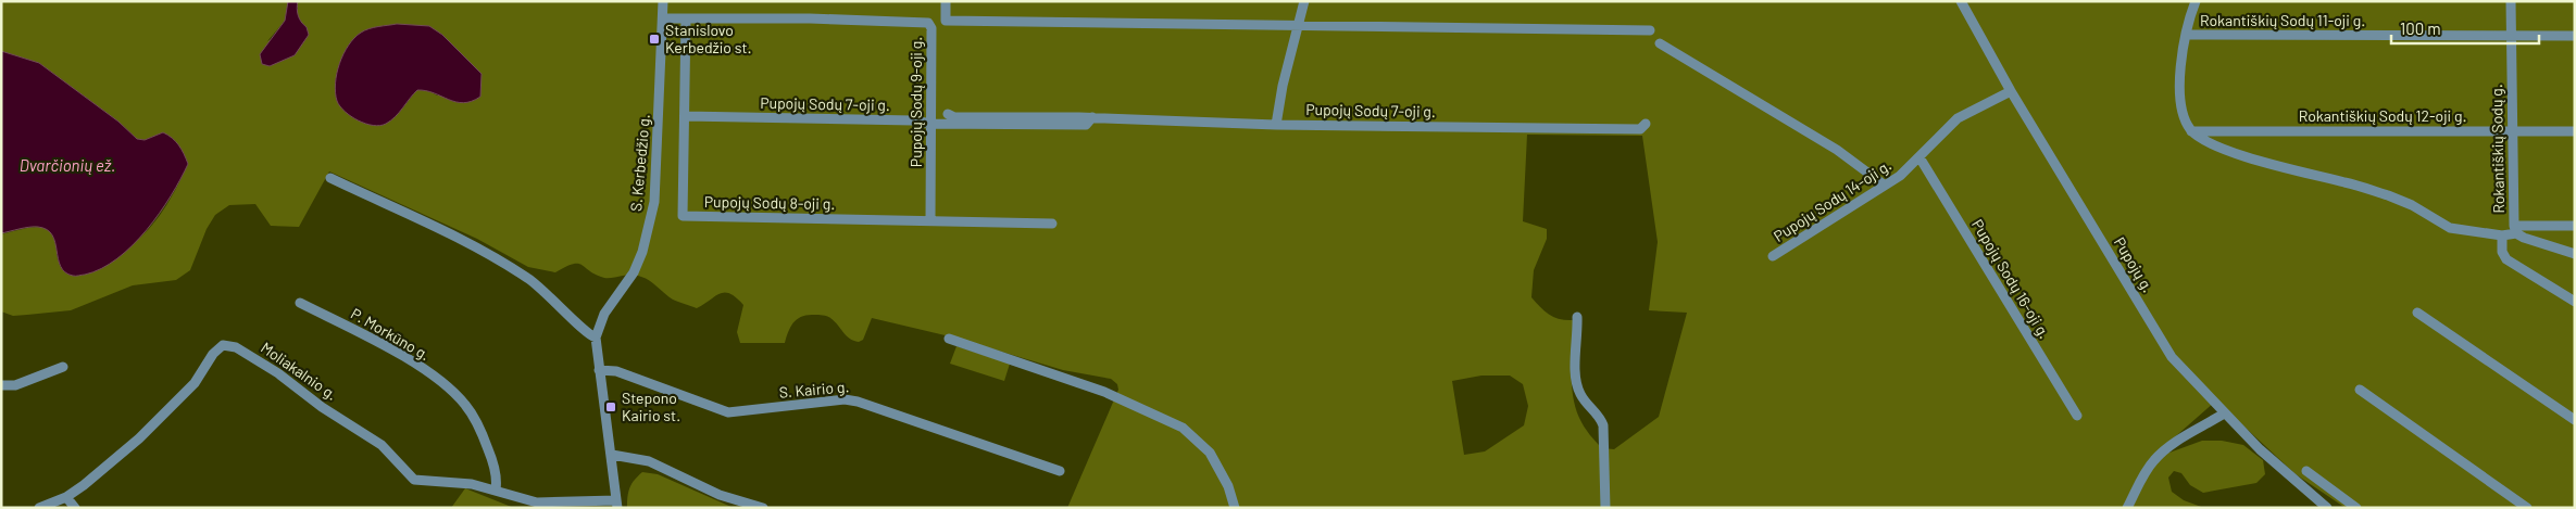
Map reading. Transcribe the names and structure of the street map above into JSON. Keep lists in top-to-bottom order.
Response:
{
  "streets": {
    "street": [
      "Rokantiškių Sodų 11-oji g.",
      "Pupojų Sodų 9-oji g.",
      "Pupojų Sodų 7-oji g.",
      "Rokantiškių Sodų 12-oji g.",
      "Rokantiškių Sodų g.",
      "S. Kerbedžio g.",
      "Pupojų Sodų 14-oji g.",
      "Pupojų Sodų 8-oji g.",
      "Pupojų g.",
      "Pupojų Sodų 16-oji g.",
      "P. Morkūno g.",
      "Moliakalnio g.",
      "S. Kairio g."
    ]
  },
  "crossings": [
    ["Rokantiškių Sodų 11-oji g.", "Rokantiškių Sodų g."],
    ["Pupojų Sodų 9-oji g.", "Pupojų Sodų 7-oji g."],
    ["Pupojų Sodų 9-oji g.", "S. Kerbedžio g."],
    ["Pupojų Sodų 9-oji g.", "Pupojų Sodų 8-oji g."],
    ["Pupojų Sodų 7-oji g.", "Pupojų Sodų 8-oji g."],
    ["Rokantiškių Sodų 12-oji g.", "Rokantiškių Sodų g."],
    ["S. Kerbedžio g.", "S. Kairio g."],
    ["Pupojų Sodų 14-oji g.", "Pupojų g."],
    ["Pupojų Sodų 14-oji g.", "Pupojų Sodų 16-oji g."],
    ["P. Morkūno g.", "Moliakalnio g."]
  ],
  "water": ["Dvarčionių ež."],
  "places": {
    "transit": ["Stanislovo Kerbedžio st.", "Stepono Kairio st."]
  },
  "scale_bar": "100 m"
}
